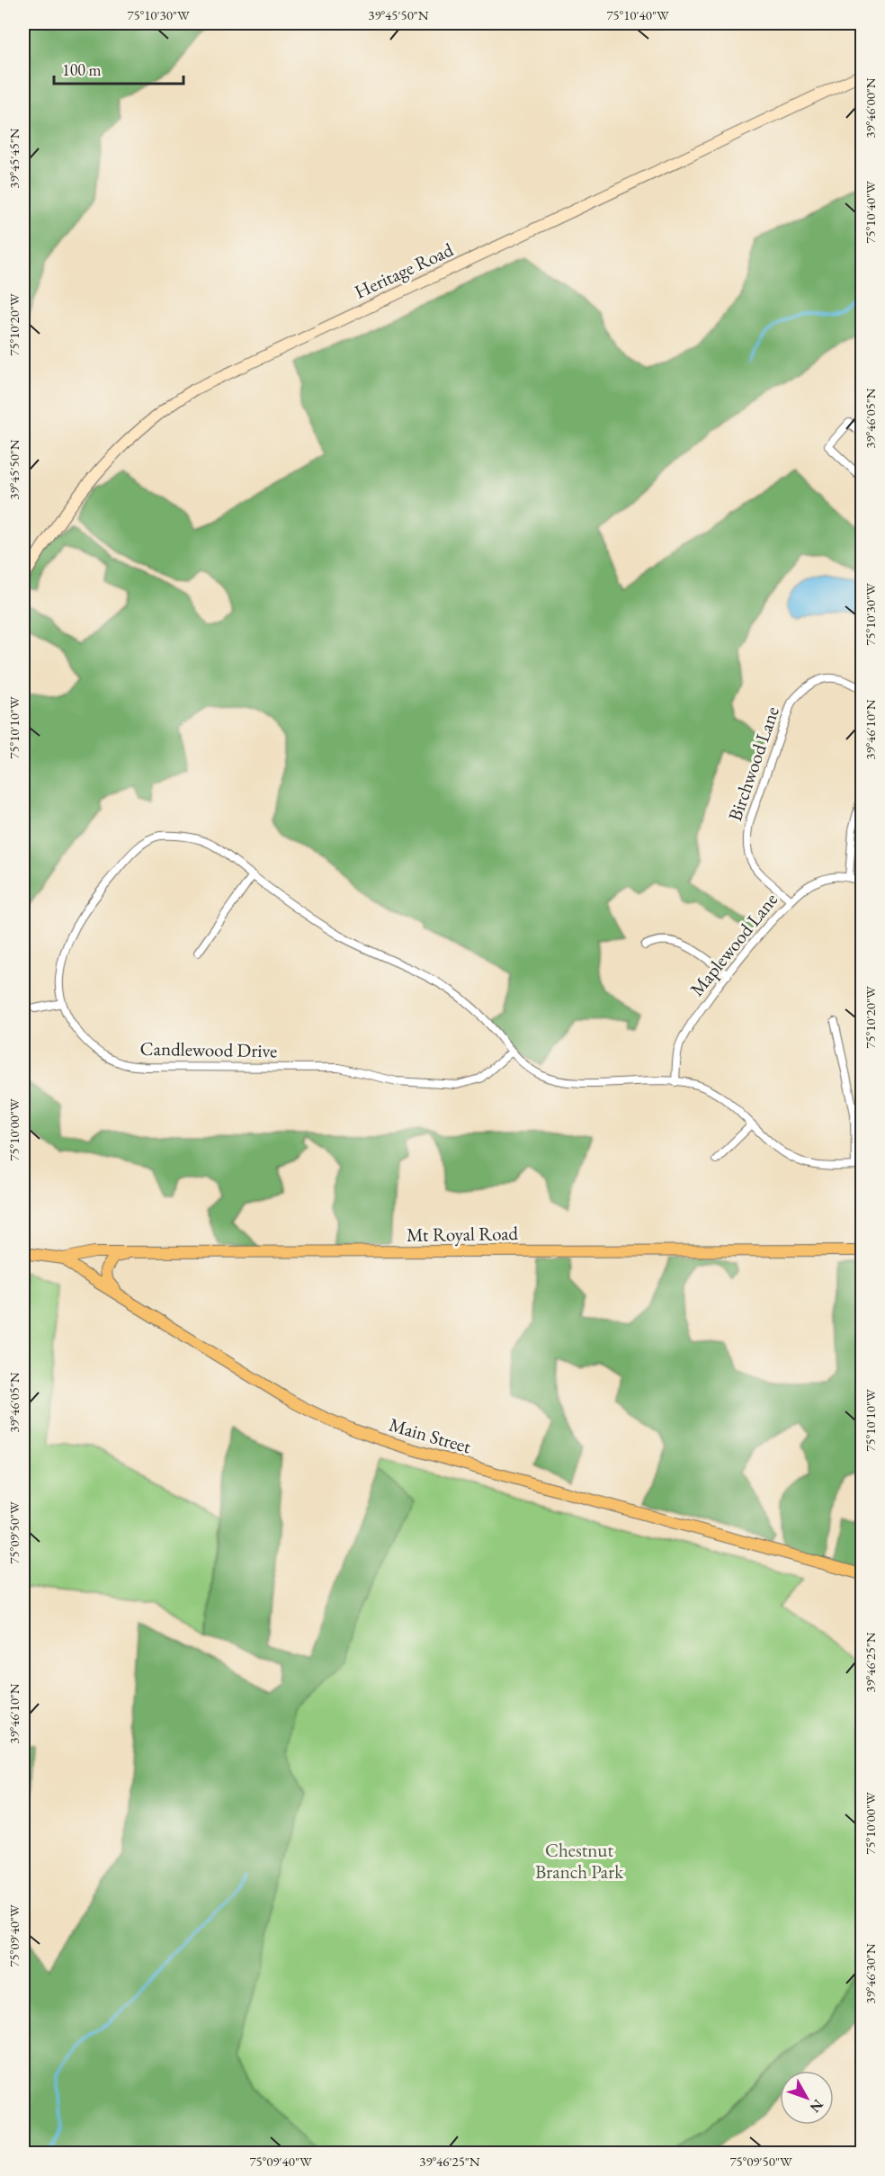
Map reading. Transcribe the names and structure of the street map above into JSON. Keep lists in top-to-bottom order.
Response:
{
  "streets": {
    "main road": ["Mt Royal Road", "Main Street"],
    "street": [
      "Heritage Road",
      "Birchwood Lane",
      "Maplewood Lane",
      "Candlewood Drive"
    ]
  },
  "crossings": [
    ["Birchwood Lane", "Maplewood Lane"],
    ["Maplewood Lane", "Candlewood Drive"],
    ["Mt Royal Road", "Main Street"]
  ],
  "parks": ["Chestnut Branch Park"],
  "scale_bar": "100 m",
  "north": "bottom right",
  "coordinates": [
    "75°10'30\"W",
    "39°45'50\"N",
    "75°10'40\"W",
    "39°46'00\"N",
    "39°45'45\"N",
    "75°10'20\"W",
    "39°46'05\"N",
    "75°10'10\"W",
    "39°46'10\"N",
    "75°10'00\"W",
    "75°09'50\"W",
    "39°46'25\"N",
    "75°09'40\"W",
    "39°46'30\"N"
  ]
}
